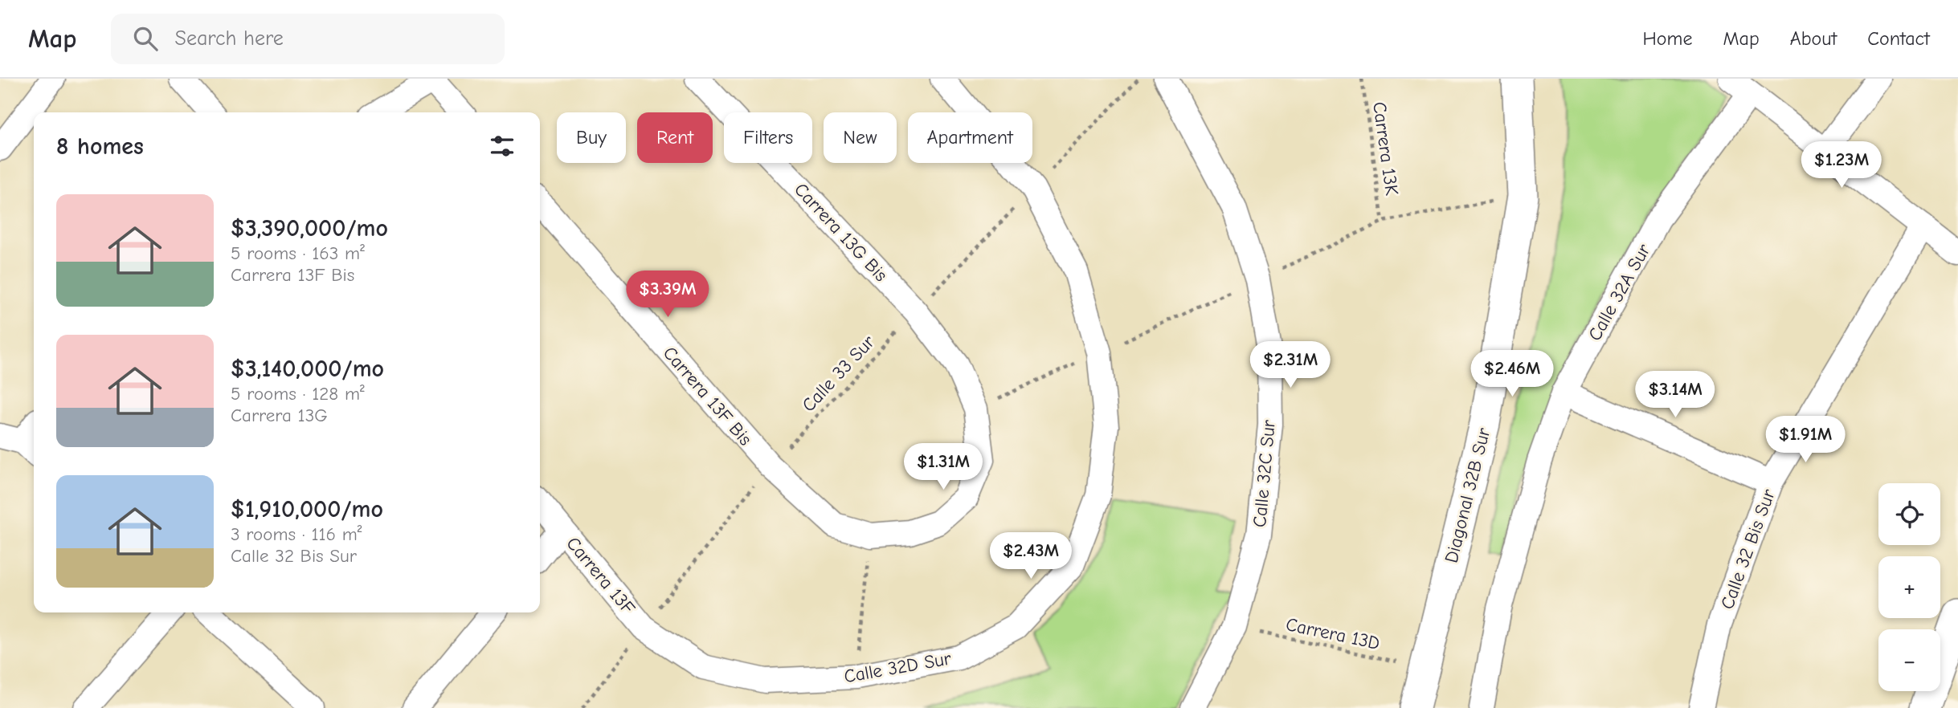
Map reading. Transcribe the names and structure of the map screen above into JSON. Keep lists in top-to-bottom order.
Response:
{
  "streets": {
    "street": [
      "Carrera 13G Bis",
      "Calle 32A Sur",
      "Carrera 13F Bis",
      "Calle 32C Sur",
      "Diagonal 32B Sur",
      "Calle 32 Bis Sur",
      "Carrera 13F",
      "Calle 32D Sur"
    ],
    "path": ["Carrera 13K", "Calle 33 Sur", "Carrera 13D"]
  },
  "crossings": [
    ["Carrera 13G Bis", "Calle 33 Sur"],
    ["Carrera 13G Bis", "Carrera 13F Bis"],
    ["Calle 33 Sur", "Carrera 13F Bis"],
    ["Calle 33 Sur", "Carrera 13F"],
    ["Calle 33 Sur", "Calle 32D Sur"],
    ["Calle 32C Sur", "Carrera 13D"],
    ["Diagonal 32B Sur", "Carrera 13D"],
    ["Carrera 13F", "Calle 32D Sur"]
  ],
  "page": {
    "header": "Map",
    "search": "Search here",
    "nav": [
      "Home",
      "Map",
      "About",
      "Contact"
    ],
    "chip": [
      "Buy",
      "Rent",
      "Filters",
      "New",
      "Apartment"
    ],
    "heading": "8 homes",
    "price": [
      "$1.23M",
      "$3.39M",
      "$2.31M",
      "$2.46M",
      "$3.14M",
      "$1.91M",
      "$1.31M",
      "$2.43M"
    ],
    "list": [
      {
        "name": "$3,390,000/mo",
        "note": "5 rooms · 163 m² · Carrera 13F Bis"
      },
      {
        "name": "$3,140,000/mo",
        "note": "5 rooms · 128 m² · Carrera 13G"
      },
      {
        "name": "$1,910,000/mo",
        "note": "3 rooms · 116 m² · Calle 32 Bis Sur"
      }
    ],
    "map_buttons": ["+", "−"]
  }
}
